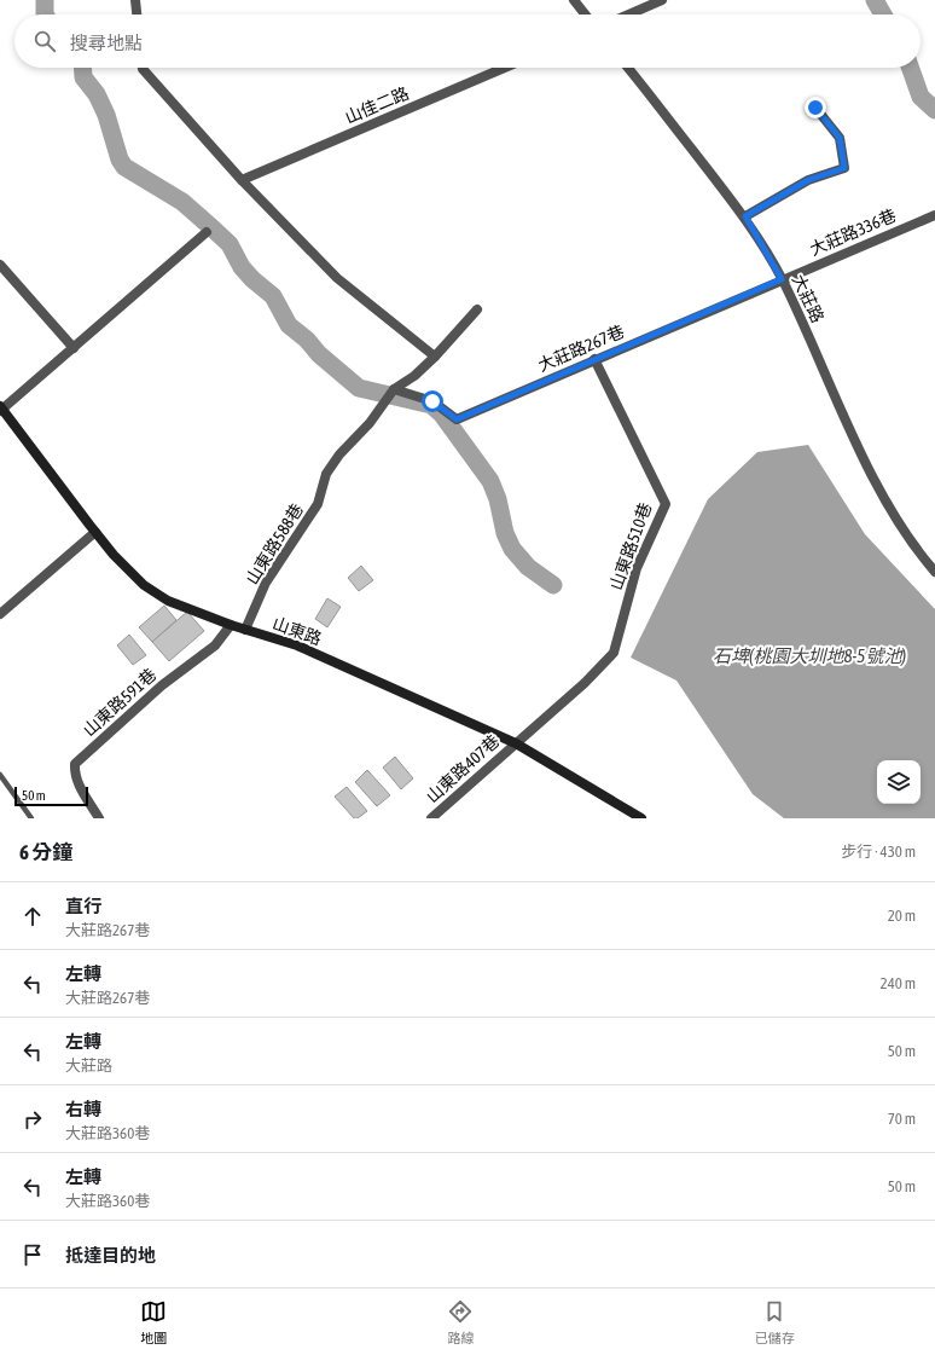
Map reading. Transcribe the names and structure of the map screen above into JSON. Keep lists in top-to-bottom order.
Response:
{
  "streets": {
    "street": [
      "山佳二路",
      "大莊路336巷",
      "大莊路",
      "大莊路267巷",
      "山東路588巷",
      "山東路510巷",
      "山東路",
      "山東路591巷",
      "山東路407巷"
    ]
  },
  "crossings": [
    ["大莊路336巷", "大莊路"],
    ["大莊路336巷", "大莊路267巷"],
    ["大莊路", "大莊路267巷"],
    ["大莊路267巷", "山東路588巷"],
    ["大莊路267巷", "山東路510巷"],
    ["山東路588巷", "山東路"],
    ["山東路510巷", "山東路"],
    ["山東路510巷", "山東路407巷"],
    ["山東路", "山東路591巷"],
    ["山東路", "山東路407巷"]
  ],
  "water": ["石埤(桃園大圳地8-5號池)"],
  "scale_bar": "50 m",
  "page": {
    "search": "搜尋地點",
    "scale": "50 m",
    "heading": ["6 分鐘", "步行 · 430 m"],
    "list": [
      ["直行", "大莊路267巷", "20 m"],
      ["左轉", "大莊路267巷", "240 m"],
      ["左轉", "大莊路", "50 m"],
      ["右轉", "大莊路360巷", "70 m"],
      ["左轉", "大莊路360巷", "50 m"],
      "抵達目的地"
    ],
    "nav": ["地圖", "路線", "已儲存"]
  }
}
